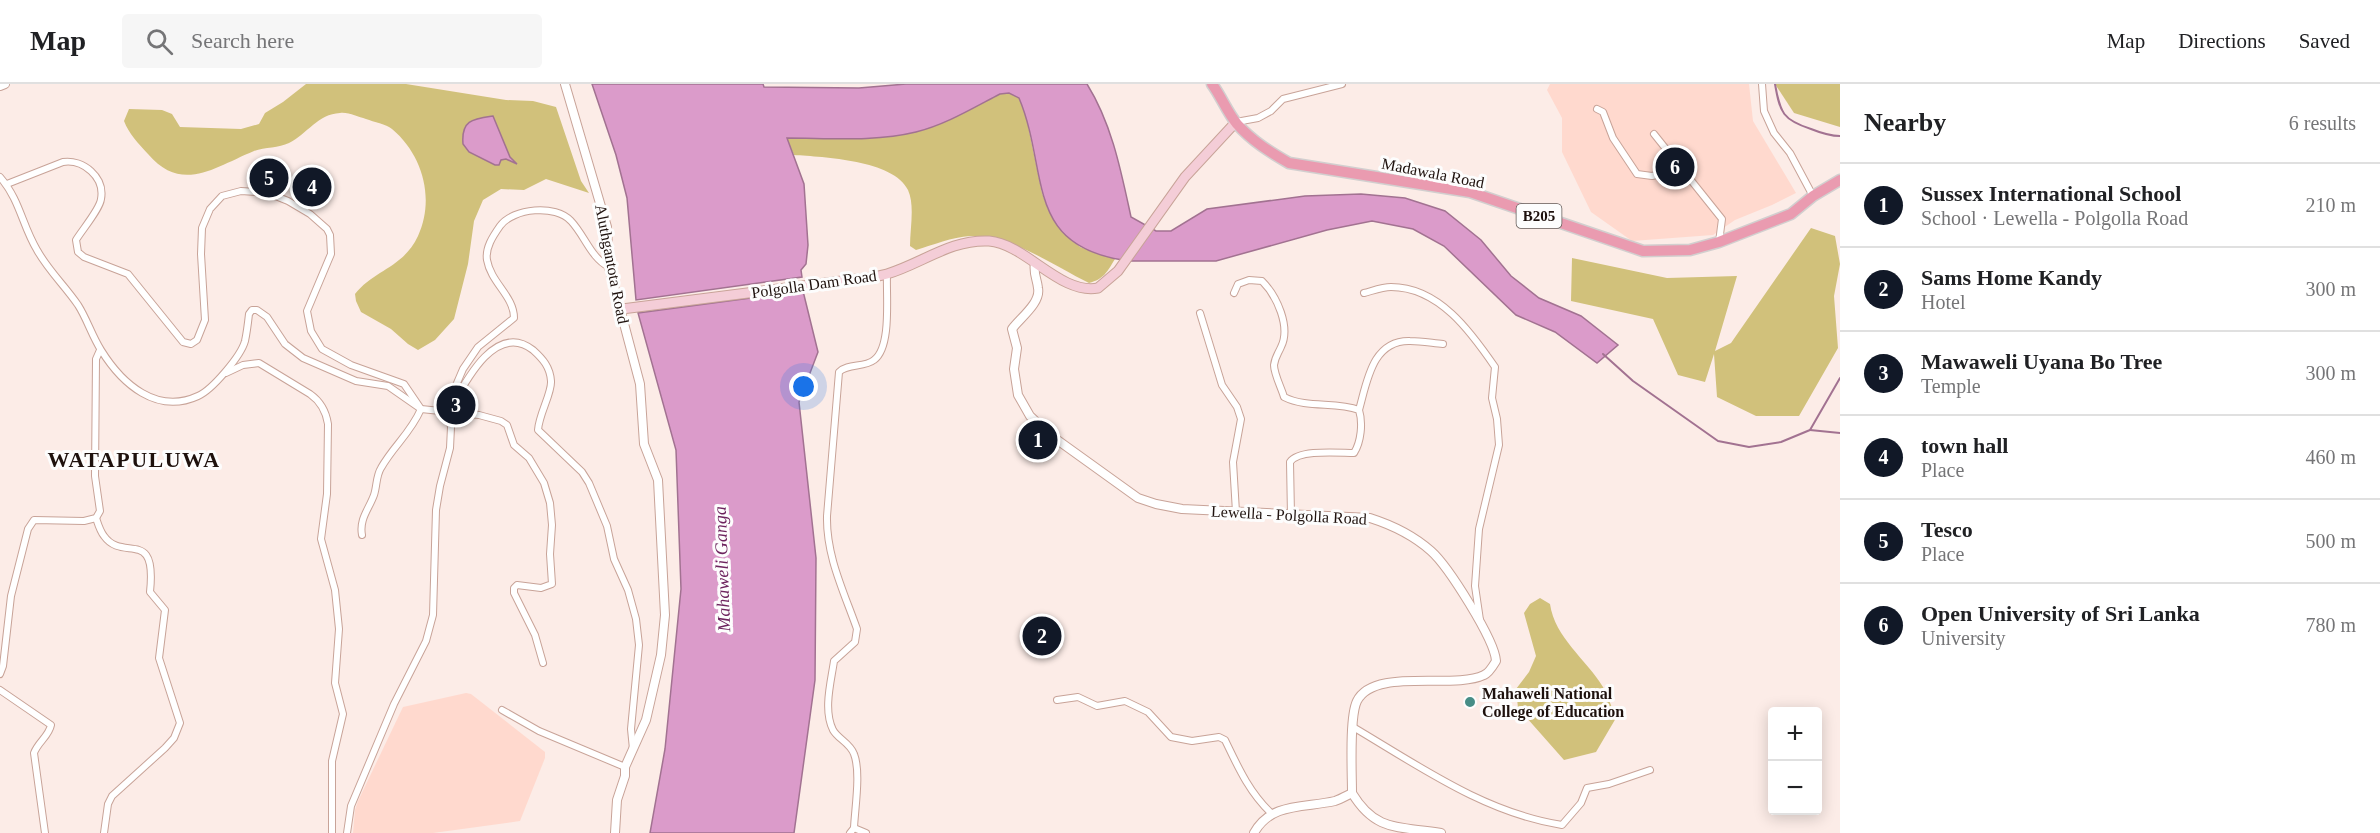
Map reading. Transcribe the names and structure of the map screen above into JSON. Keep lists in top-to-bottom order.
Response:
{
  "streets": {
    "main road": ["Madawala Road", "B205", "Polgolla Dam Road"],
    "street": ["Aluthgantota Road", "Lewella - Polgolla Road"]
  },
  "crossings": [
    ["Madawala Road", "Polgolla Dam Road"],
    ["Aluthgantota Road", "Polgolla Dam Road"],
    ["Polgolla Dam Road", "Lewella - Polgolla Road"]
  ],
  "districts": ["WATAPULUWA"],
  "water": ["Mahaweli Ganga"],
  "places": ["Mahaweli National College of Education"],
  "page": {
    "header": "Map",
    "search": "Search here",
    "nav": ["Map", "Directions", "Saved"],
    "heading": ["Nearby", "6 results"],
    "pins": [
      "6",
      "5",
      "4",
      "3",
      "1",
      "2"
    ],
    "list": [
      {
        "mark": "1",
        "name": "Sussex International School",
        "note": "School · Lewella - Polgolla Road",
        "value": "210 m"
      },
      {
        "mark": "2",
        "name": "Sams Home Kandy",
        "note": "Hotel",
        "value": "300 m"
      },
      {
        "mark": "3",
        "name": "Mawaweli Uyana Bo Tree",
        "note": "Temple",
        "value": "300 m"
      },
      {
        "mark": "4",
        "name": "town hall",
        "note": "Place",
        "value": "460 m"
      },
      {
        "mark": "5",
        "name": "Tesco",
        "note": "Place",
        "value": "500 m"
      },
      {
        "mark": "6",
        "name": "Open University of Sri Lanka",
        "note": "University",
        "value": "780 m"
      }
    ],
    "map_buttons": ["+", "−"]
  }
}
